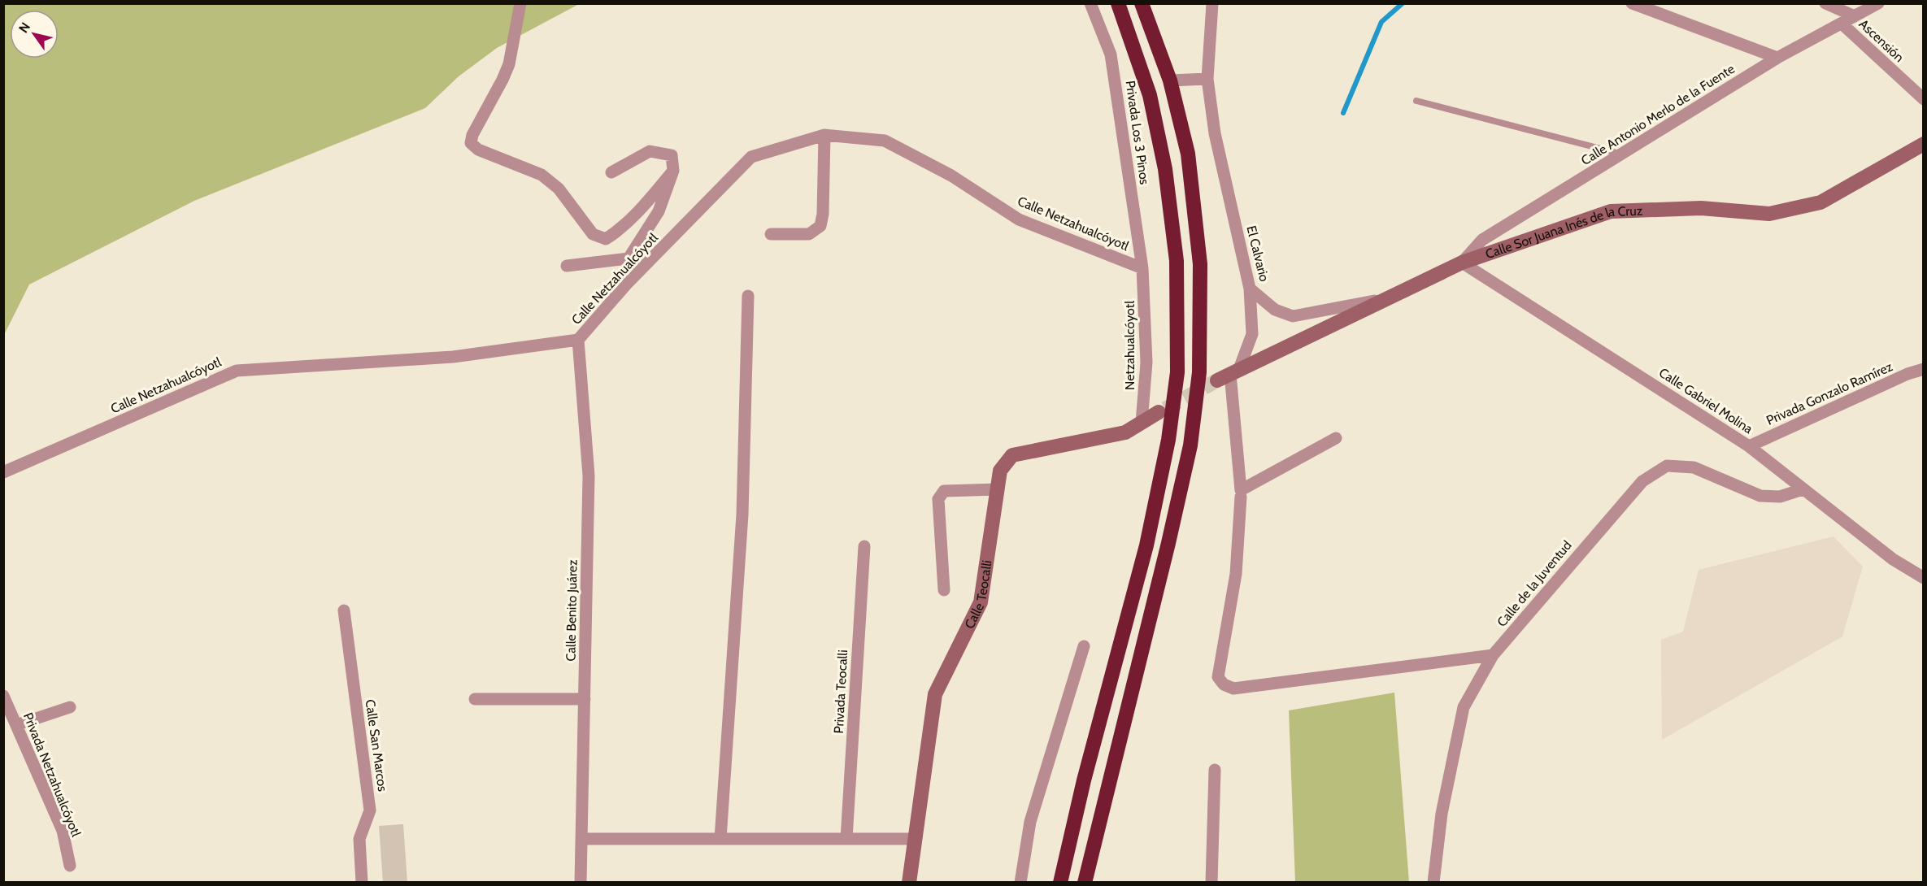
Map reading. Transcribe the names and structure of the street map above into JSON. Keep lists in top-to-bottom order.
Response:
{
  "streets": {
    "street": [
      "Ascensión",
      "Calle Antonio Merlo de la Fuente",
      "Privada Los 3 Pinos",
      "Calle Netzahualcóyotl",
      "Calle Sor Juana Inés de la Cruz",
      "El Calvario",
      "Netzahualcóyotl",
      "Privada Gonzalo Ramírez",
      "Calle Gabriel Molina",
      "Calle de la Juventud",
      "Calle Teocalli",
      "Calle Benito Juárez",
      "Privada Teocalli",
      "Calle San Marcos",
      "Privada Netzahualcóyotl"
    ]
  },
  "crossings": [
    ["Ascensión", "Calle Antonio Merlo de la Fuente"],
    ["Calle Antonio Merlo de la Fuente", "Calle Sor Juana Inés de la Cruz"],
    ["Calle Antonio Merlo de la Fuente", "Calle Gabriel Molina"],
    ["Privada Los 3 Pinos", "Calle Netzahualcóyotl"],
    ["Privada Los 3 Pinos", "Netzahualcóyotl"],
    ["Calle Netzahualcóyotl", "Netzahualcóyotl"],
    ["Calle Netzahualcóyotl", "Calle Benito Juárez"],
    ["Calle Sor Juana Inés de la Cruz", "El Calvario"],
    ["Calle Sor Juana Inés de la Cruz", "Calle Gabriel Molina"],
    ["Netzahualcóyotl", "Calle Teocalli"],
    ["Privada Gonzalo Ramírez", "Calle Gabriel Molina"],
    ["Calle Gabriel Molina", "Calle de la Juventud"]
  ],
  "north": "top left"
}
